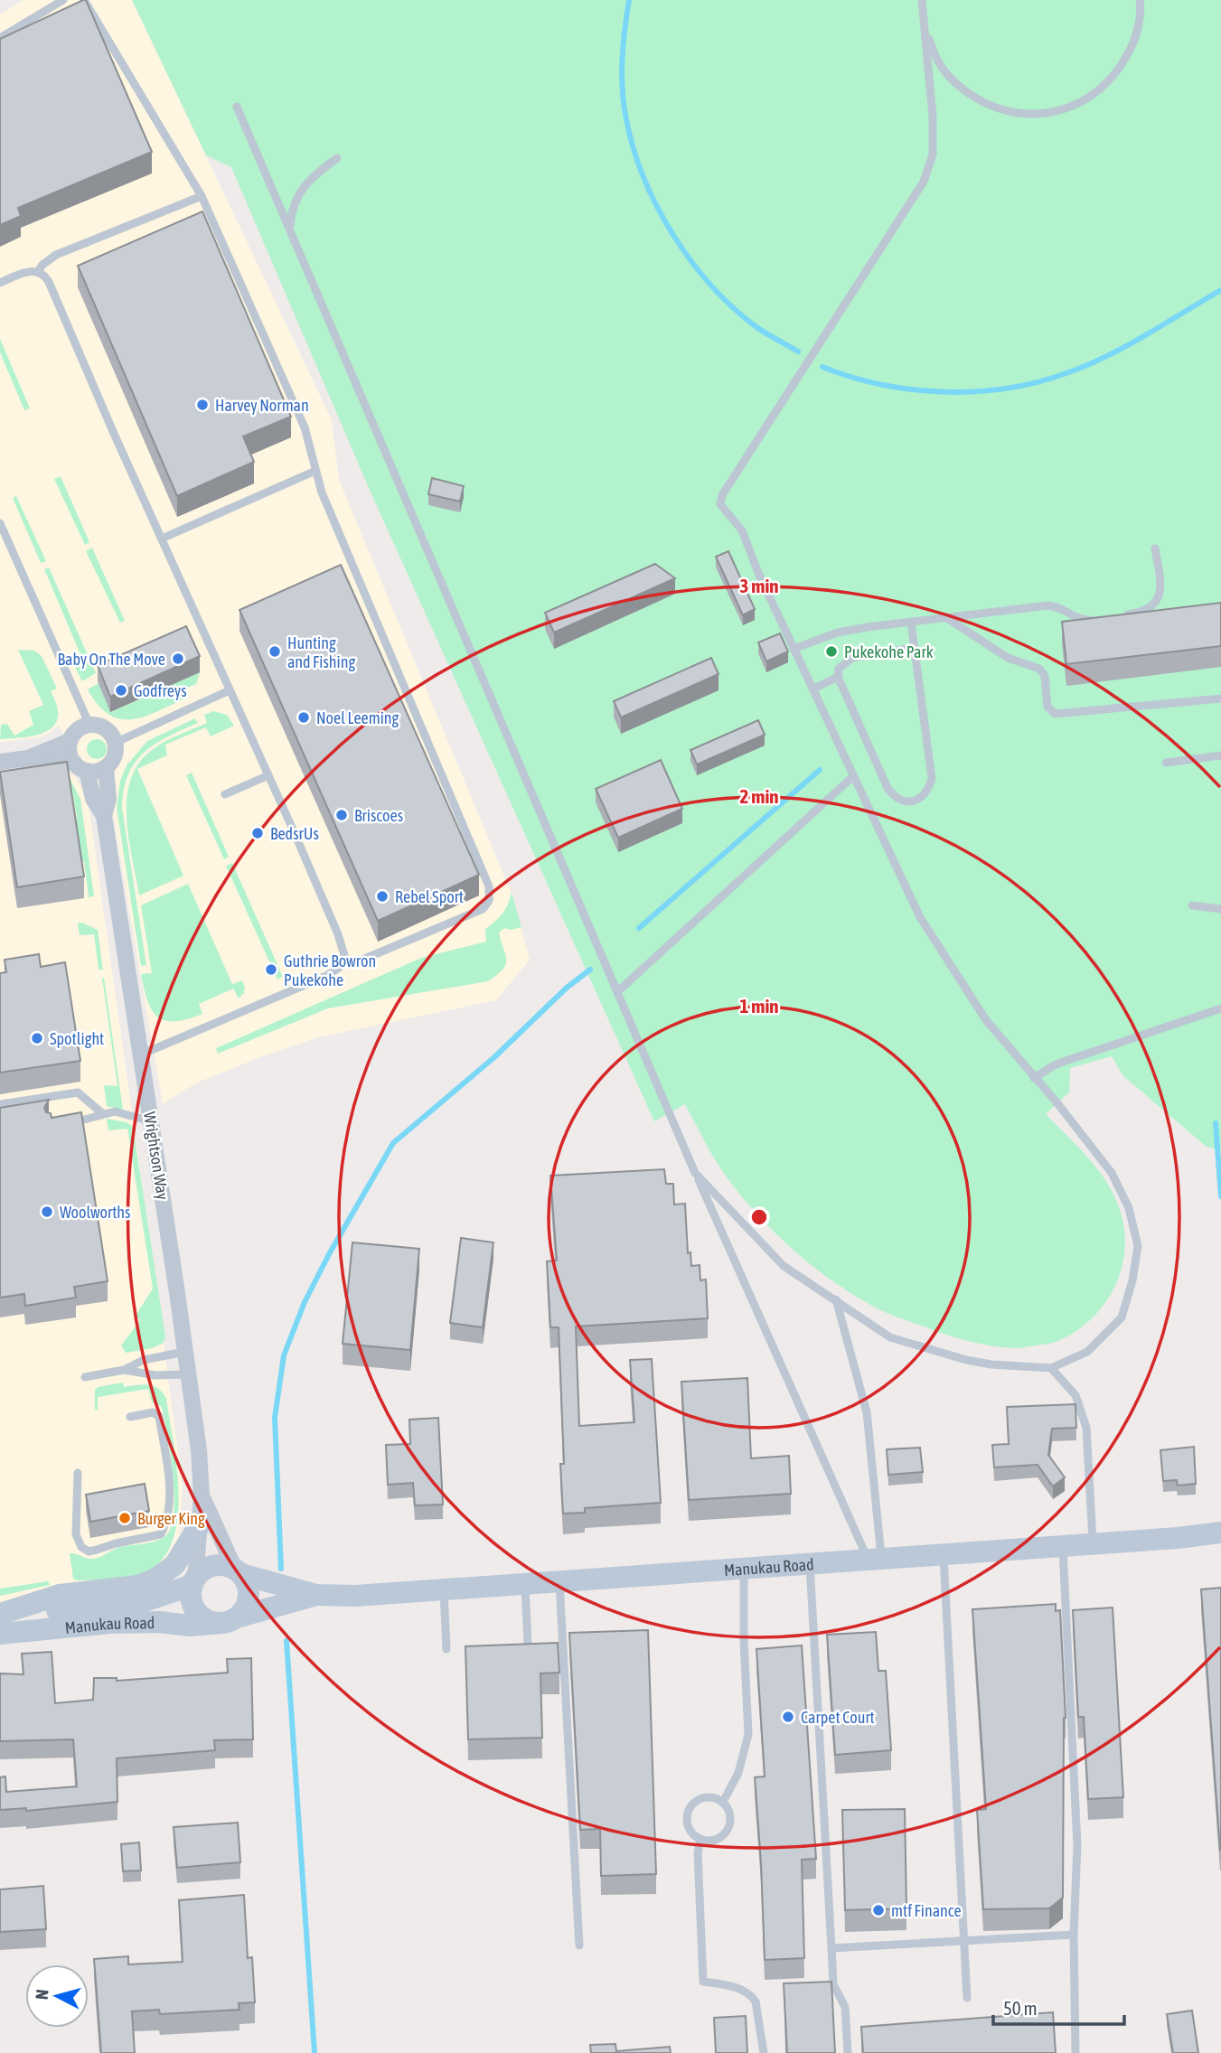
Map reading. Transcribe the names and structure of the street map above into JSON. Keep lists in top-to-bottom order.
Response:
{
  "streets": {
    "main road": ["Manukau Road"],
    "street": ["Wrightson Way"]
  },
  "crossings": [
    ["Wrightson Way", "Manukau Road"]
  ],
  "places": [
    "Harvey Norman",
    "Hunting and Fishing",
    "Pukekohe Park",
    "Baby On The Move",
    "Godfreys",
    "Noel Leeming",
    "Briscoes",
    "BedsrUs",
    "Rebel Sport",
    "Guthrie Bowron Pukekohe",
    "Spotlight",
    "Woolworths",
    "Burger King",
    "Carpet Court",
    "mtf Finance"
  ],
  "scale_bar": "50 m",
  "north": "left",
  "rings": ["3 min", "2 min", "1 min"]
}
